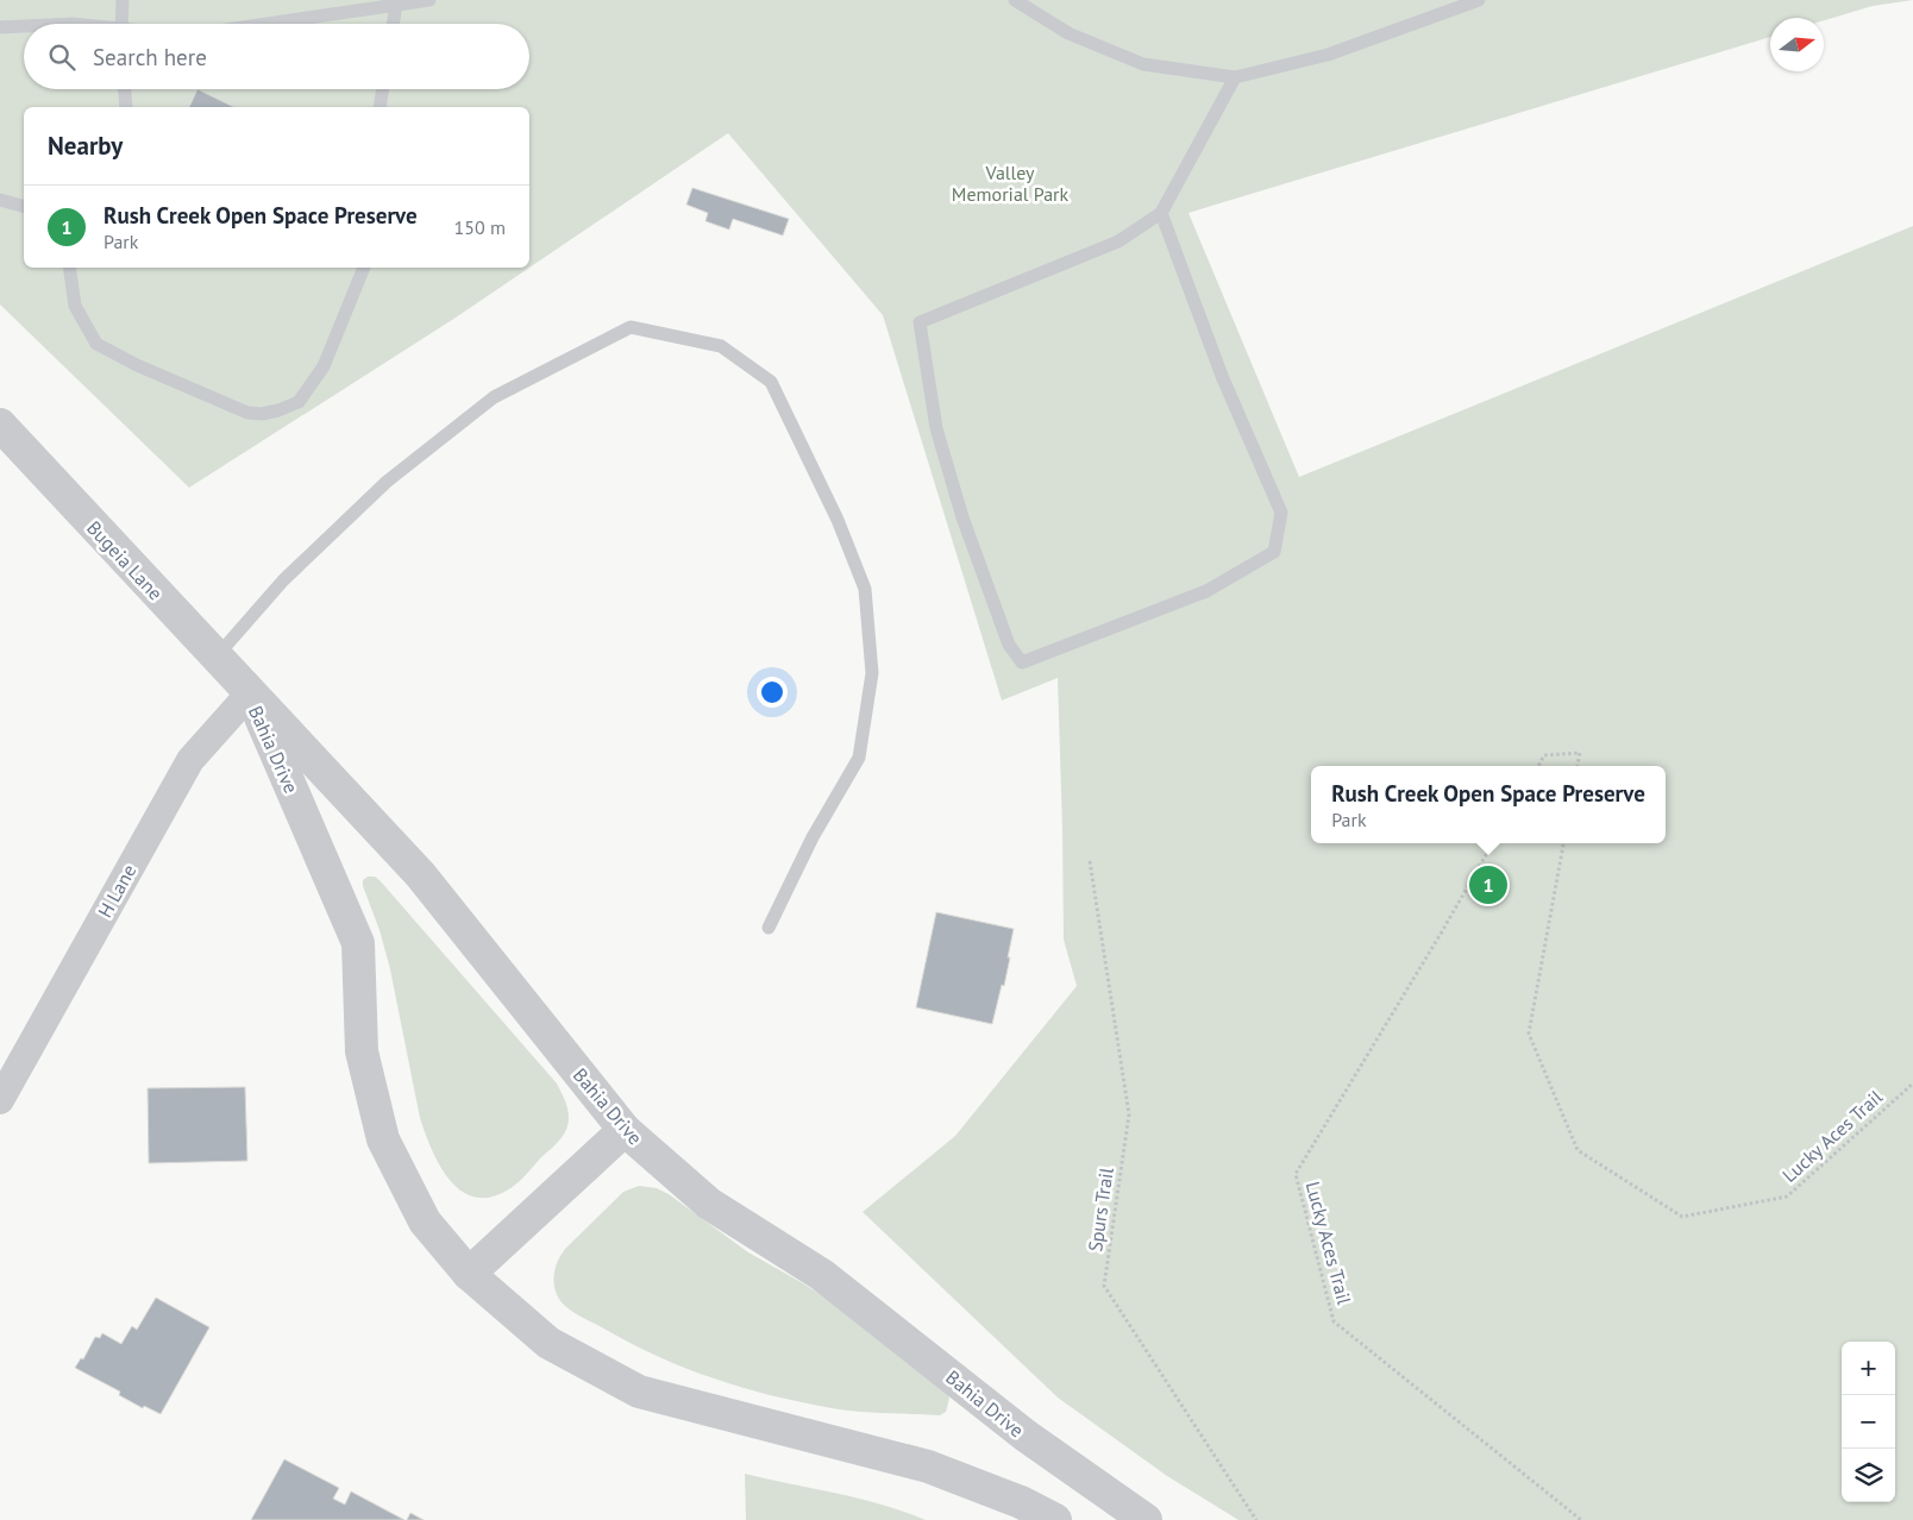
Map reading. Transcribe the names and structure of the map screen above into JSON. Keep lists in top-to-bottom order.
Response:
{
  "streets": {
    "street": ["Bugeia Lane", "Bahia Drive", "H Lane"],
    "path": ["Lucky Aces Trail", "Spurs Trail"]
  },
  "crossings": [
    ["Bugeia Lane", "Bahia Drive"],
    ["Bugeia Lane", "H Lane"],
    ["Bahia Drive", "H Lane"]
  ],
  "parks": ["Valley Memorial Park"],
  "north": "right",
  "page": {
    "search": "Search here",
    "heading": "Nearby",
    "list": [
      {
        "mark": "1",
        "name": "Rush Creek Open Space Preserve",
        "note": "Park",
        "value": "150 m"
      }
    ],
    "popup": ["Rush Creek Open Space Preserve", "Park"],
    "pins": "1",
    "map_buttons": ["+", "−"]
  }
}
